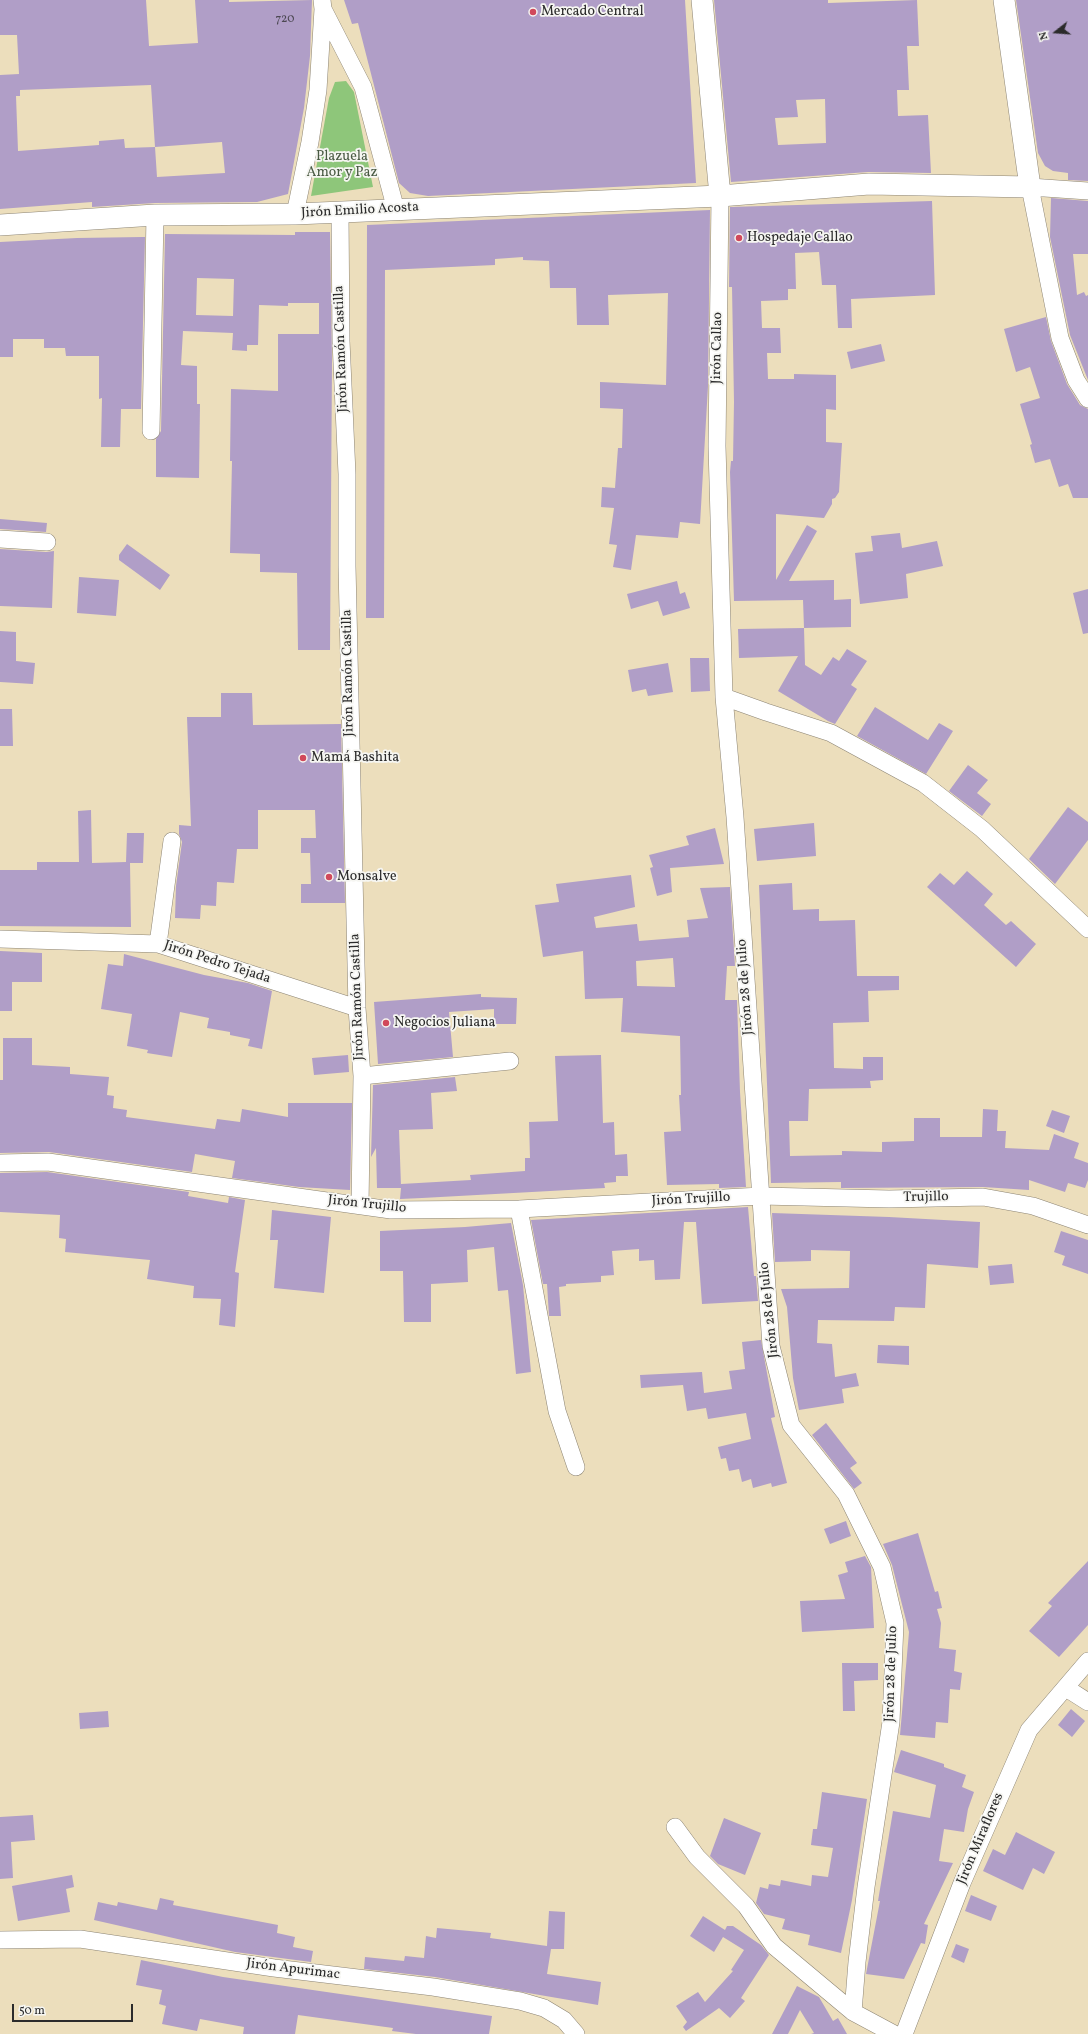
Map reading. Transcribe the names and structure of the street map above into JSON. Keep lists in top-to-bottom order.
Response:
{
  "streets": {
    "street": [
      "Jirón Emilio Acosta",
      "Jirón Callao",
      "Jirón Ramón Castilla",
      "Jirón Pedro Tejada",
      "Jirón 28 de Julio",
      "Trujillo",
      "Jirón Trujillo",
      "Jirón Miraflores",
      "Jirón Apurimac"
    ]
  },
  "crossings": [
    ["Jirón Emilio Acosta", "Jirón Callao"],
    ["Jirón Emilio Acosta", "Jirón Ramón Castilla"],
    ["Jirón Callao", "Jirón 28 de Julio"],
    ["Jirón Ramón Castilla", "Jirón Pedro Tejada"],
    ["Jirón Ramón Castilla", "Jirón Trujillo"],
    ["Jirón 28 de Julio", "Trujillo"],
    ["Jirón 28 de Julio", "Jirón Trujillo"],
    ["Trujillo", "Jirón Trujillo"]
  ],
  "parks": ["Plazuela Amor y Paz"],
  "places": [
    "Mercado Central",
    "Hospedaje Callao",
    "Mamá Bashita",
    "Monsalve",
    "Negocios Juliana"
  ],
  "house_numbers": ["720"],
  "scale_bar": "50 m",
  "north": "left"
}
